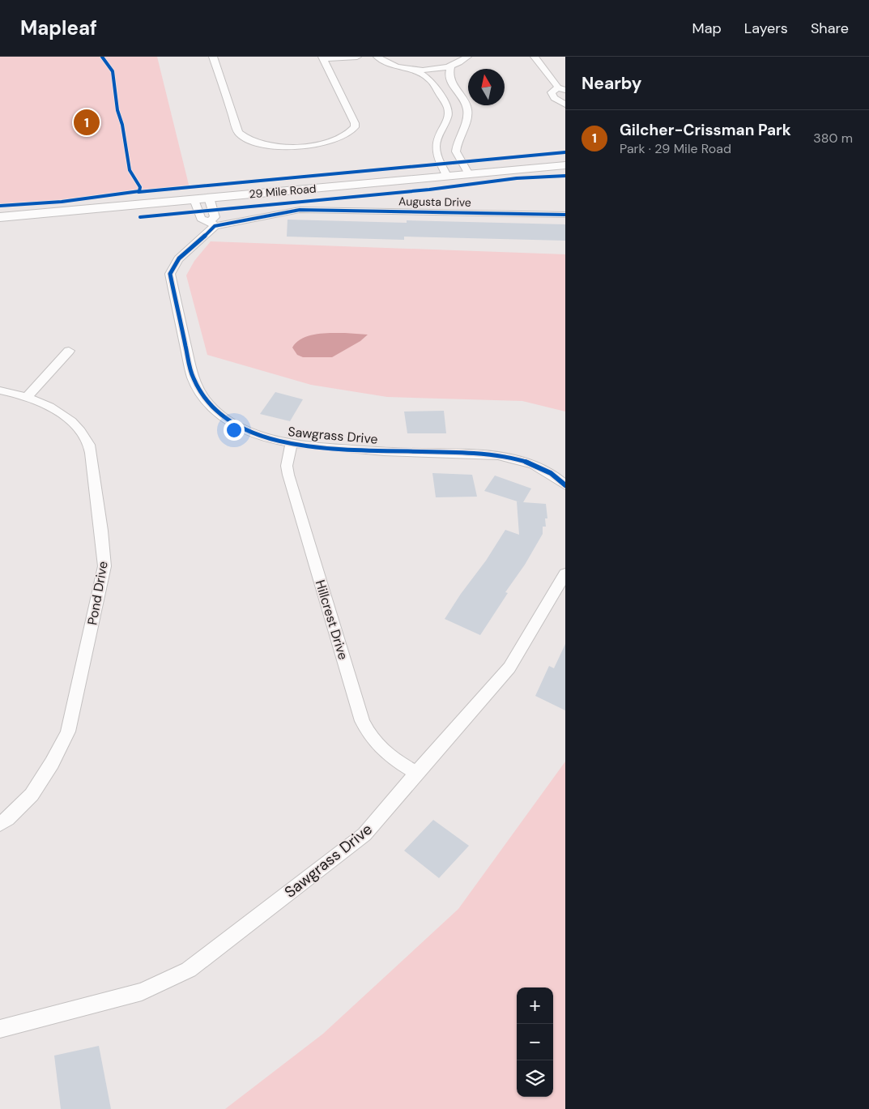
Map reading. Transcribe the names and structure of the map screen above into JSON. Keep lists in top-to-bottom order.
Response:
{
  "streets": {
    "street": [
      "29 Mile Road",
      "Augusta Drive",
      "Sawgrass Drive",
      "Pond Drive",
      "Hillcrest Drive"
    ]
  },
  "crossings": [
    ["Augusta Drive", "Sawgrass Drive"],
    ["Sawgrass Drive", "Hillcrest Drive"]
  ],
  "north": "top",
  "page": {
    "header": "Mapleaf",
    "nav": ["Map", "Layers", "Share"],
    "heading": "Nearby",
    "pins": "1",
    "list": [
      {
        "mark": "1",
        "name": "Gilcher-Crissman Park",
        "note": "Park · 29 Mile Road",
        "value": "380 m"
      }
    ],
    "map_buttons": ["+", "−"]
  }
}
